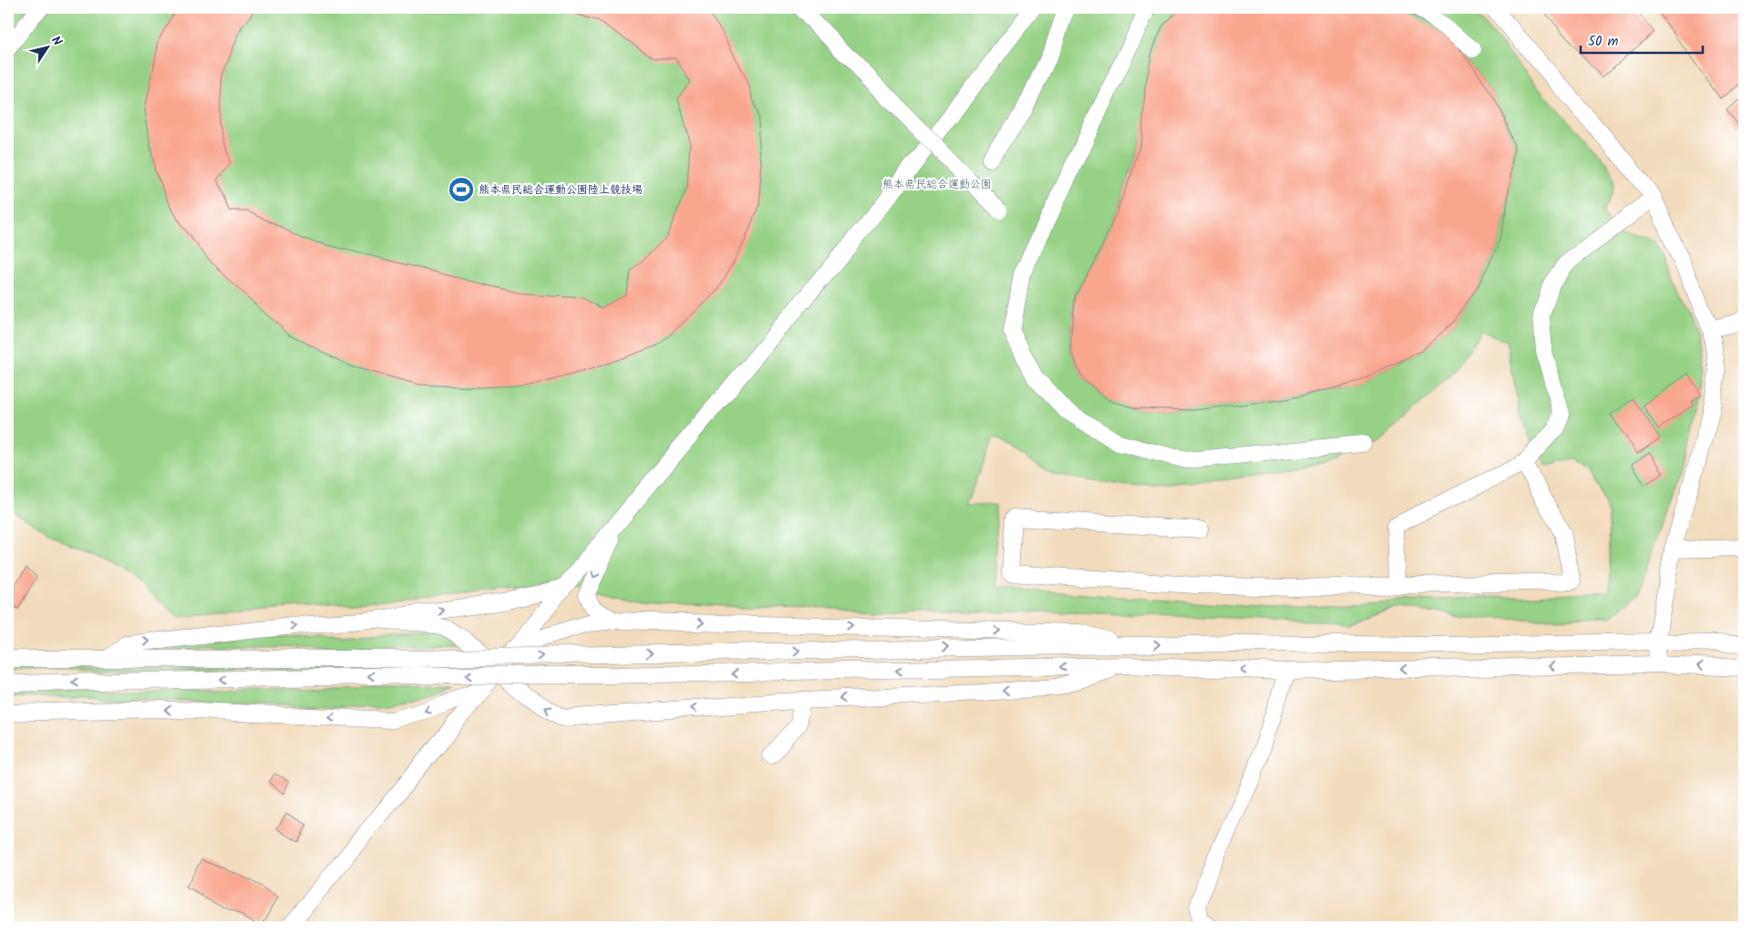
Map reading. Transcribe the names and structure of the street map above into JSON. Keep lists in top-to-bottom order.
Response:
{
  "parks": ["熊本県民総合運動公園"],
  "places": {
    "sports": ["熊本県民総合運動公園陸上競技場"]
  },
  "scale_bar": "50 m",
  "north": "top right"
}
